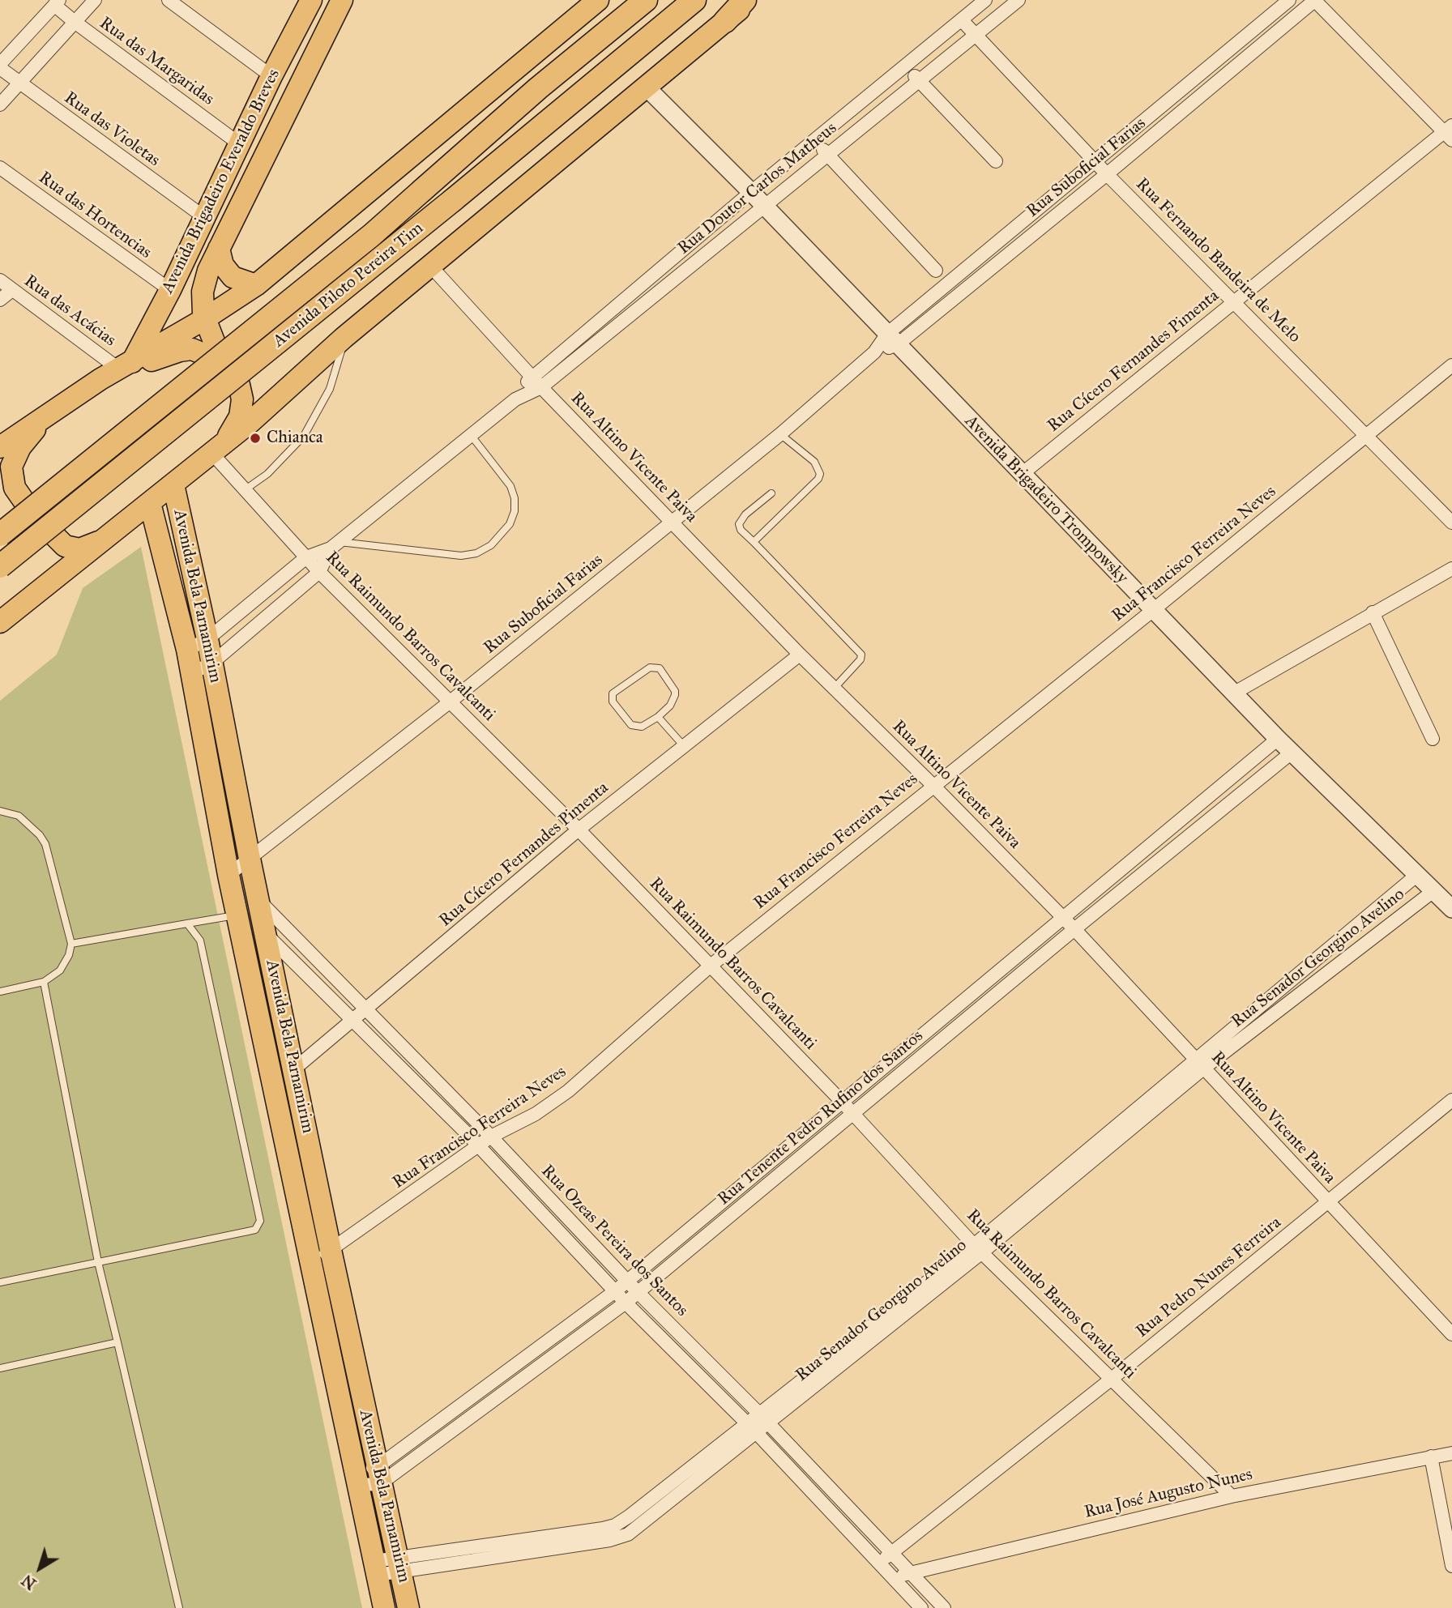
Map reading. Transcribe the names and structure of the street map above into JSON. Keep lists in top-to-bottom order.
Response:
{
  "streets": {
    "highway": ["Avenida Piloto Pereira Tim"],
    "main road": ["Avenida Brigadeiro Everaldo Breves", "Avenida Bela Parnamirim"],
    "street": [
      "Rua das Margaridas",
      "Rua das Violetas",
      "Rua Suboficial Farias",
      "Rua Doutor Carlos Matheus",
      "Rua das Hortencias",
      "Rua Fernando Bandeira de Melo",
      "Rua das Acácias",
      "Rua Cícero Fernandes Pimenta",
      "Rua Altino Vicente Paiva",
      "Avenida Brigadeiro Trompowsky",
      "Rua Francisco Ferreira Neves",
      "Rua Raimundo Barros Cavalcanti",
      "Rua Senador Georgino Avelino",
      "Rua Tenente Pedro Rufino dos Santos",
      "Rua Ozeas Pereira dos Santos",
      "Rua Pedro Nunes Ferreira",
      "Rua José Augusto Nunes"
    ]
  },
  "crossings": [
    ["Rua das Margaridas", "Avenida Brigadeiro Everaldo Breves"],
    ["Rua das Violetas", "Avenida Brigadeiro Everaldo Breves"],
    ["Rua Suboficial Farias", "Rua Fernando Bandeira de Melo"],
    ["Rua Suboficial Farias", "Rua Altino Vicente Paiva"],
    ["Rua Suboficial Farias", "Avenida Brigadeiro Trompowsky"],
    ["Rua Suboficial Farias", "Avenida Bela Parnamirim"],
    ["Rua Suboficial Farias", "Rua Raimundo Barros Cavalcanti"],
    ["Avenida Brigadeiro Everaldo Breves", "Rua das Hortencias"],
    ["Avenida Brigadeiro Everaldo Breves", "Rua das Acácias"],
    ["Avenida Brigadeiro Everaldo Breves", "Rua Raimundo Barros Cavalcanti"],
    ["Rua Doutor Carlos Matheus", "Rua Fernando Bandeira de Melo"],
    ["Rua Doutor Carlos Matheus", "Rua Altino Vicente Paiva"],
    ["Rua Doutor Carlos Matheus", "Avenida Brigadeiro Trompowsky"],
    ["Rua Doutor Carlos Matheus", "Avenida Bela Parnamirim"],
    ["Rua Doutor Carlos Matheus", "Rua Raimundo Barros Cavalcanti"],
    ["Rua Fernando Bandeira de Melo", "Rua Cícero Fernandes Pimenta"],
    ["Rua Fernando Bandeira de Melo", "Rua Francisco Ferreira Neves"],
    ["Rua Cícero Fernandes Pimenta", "Rua Altino Vicente Paiva"],
    ["Rua Cícero Fernandes Pimenta", "Avenida Brigadeiro Trompowsky"],
    ["Rua Cícero Fernandes Pimenta", "Avenida Bela Parnamirim"],
    ["Rua Cícero Fernandes Pimenta", "Rua Raimundo Barros Cavalcanti"],
    ["Rua Cícero Fernandes Pimenta", "Rua Ozeas Pereira dos Santos"],
    ["Rua Altino Vicente Paiva", "Rua Francisco Ferreira Neves"],
    ["Rua Altino Vicente Paiva", "Rua Senador Georgino Avelino"],
    ["Rua Altino Vicente Paiva", "Rua Tenente Pedro Rufino dos Santos"],
    ["Rua Altino Vicente Paiva", "Rua Pedro Nunes Ferreira"],
    ["Avenida Brigadeiro Trompowsky", "Rua Francisco Ferreira Neves"],
    ["Avenida Brigadeiro Trompowsky", "Rua Senador Georgino Avelino"],
    ["Avenida Brigadeiro Trompowsky", "Rua Tenente Pedro Rufino dos Santos"],
    ["Rua Francisco Ferreira Neves", "Avenida Bela Parnamirim"],
    ["Rua Francisco Ferreira Neves", "Rua Raimundo Barros Cavalcanti"],
    ["Rua Francisco Ferreira Neves", "Rua Ozeas Pereira dos Santos"],
    ["Avenida Bela Parnamirim", "Rua Senador Georgino Avelino"],
    ["Avenida Bela Parnamirim", "Rua Tenente Pedro Rufino dos Santos"],
    ["Avenida Bela Parnamirim", "Rua Ozeas Pereira dos Santos"],
    ["Rua Raimundo Barros Cavalcanti", "Rua Senador Georgino Avelino"],
    ["Rua Raimundo Barros Cavalcanti", "Rua Tenente Pedro Rufino dos Santos"],
    ["Rua Raimundo Barros Cavalcanti", "Rua Pedro Nunes Ferreira"],
    ["Rua Raimundo Barros Cavalcanti", "Rua José Augusto Nunes"],
    ["Rua Senador Georgino Avelino", "Rua Ozeas Pereira dos Santos"],
    ["Rua Tenente Pedro Rufino dos Santos", "Rua Ozeas Pereira dos Santos"],
    ["Rua Ozeas Pereira dos Santos", "Rua Pedro Nunes Ferreira"],
    ["Rua Ozeas Pereira dos Santos", "Rua José Augusto Nunes"]
  ],
  "places": ["Chianca"],
  "north": "bottom left"
}
